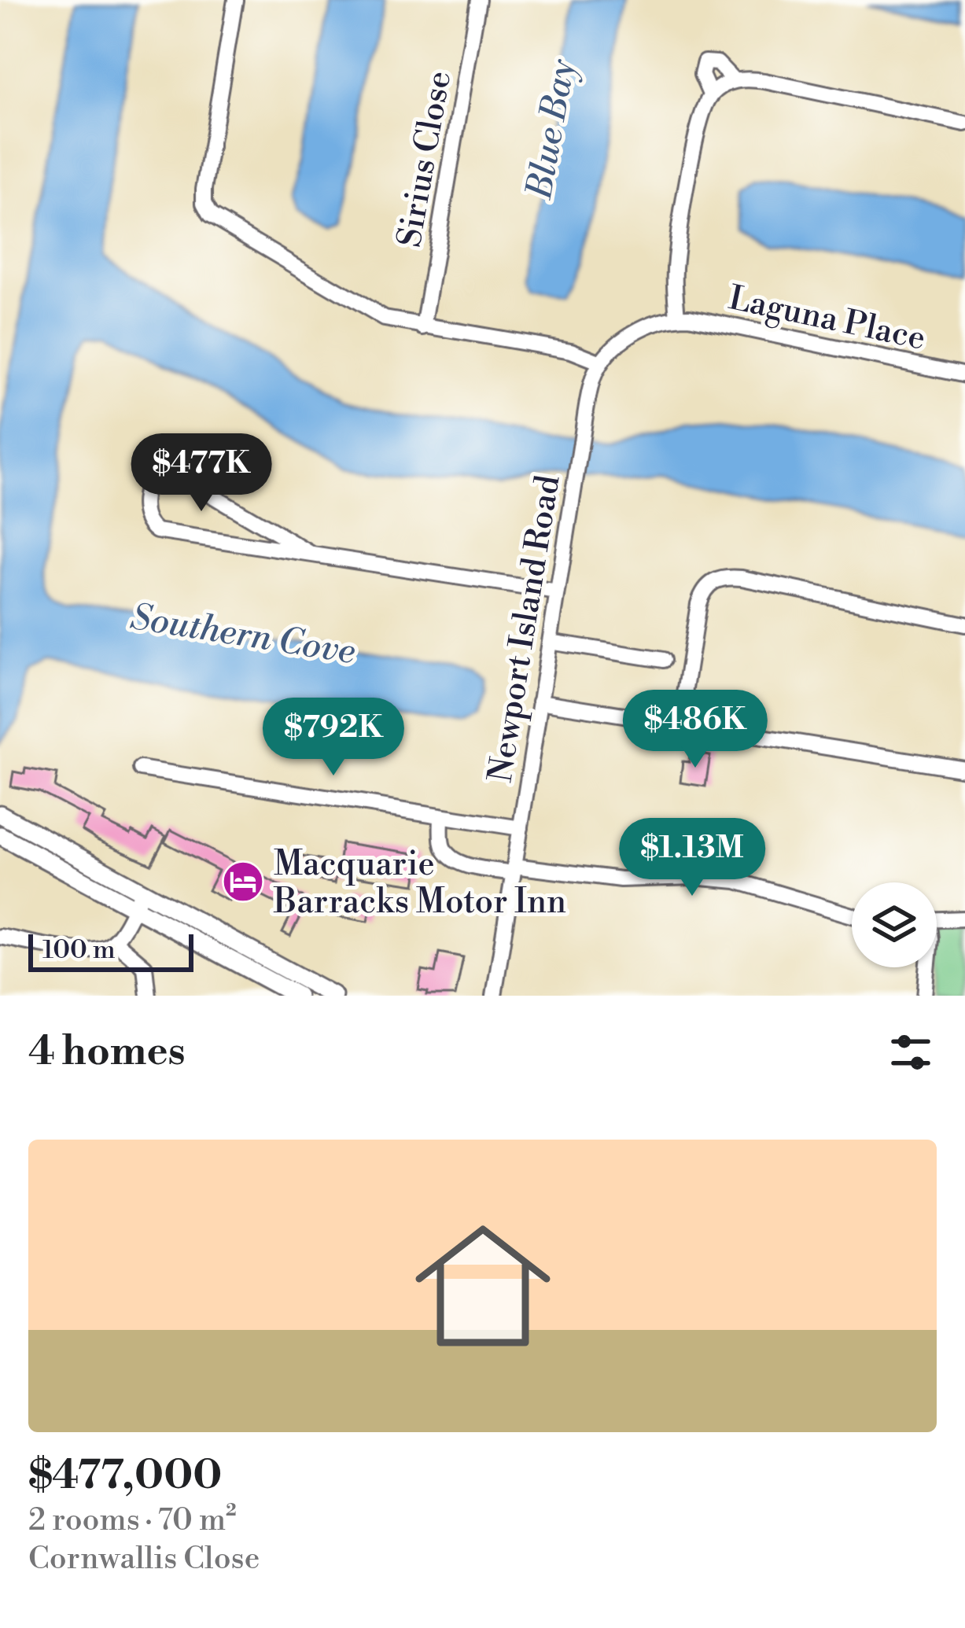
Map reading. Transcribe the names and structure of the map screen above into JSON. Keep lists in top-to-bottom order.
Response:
{
  "streets": {
    "street": ["Sirius Close", "Laguna Place", "Newport Island Road"]
  },
  "water": ["Blue Bay", "Southern Cove"],
  "places": {
    "hotel": ["Macquarie Barracks Motor Inn"]
  },
  "scale_bar": "100 m",
  "page": {
    "price": [
      "$477K",
      "$486K",
      "$792K",
      "$1.13M"
    ],
    "scale": "100 m",
    "heading": "4 homes",
    "list": [
      {
        "name": "$477,000",
        "note": "2 rooms · 70 m² · Cornwallis Close"
      }
    ]
  }
}
